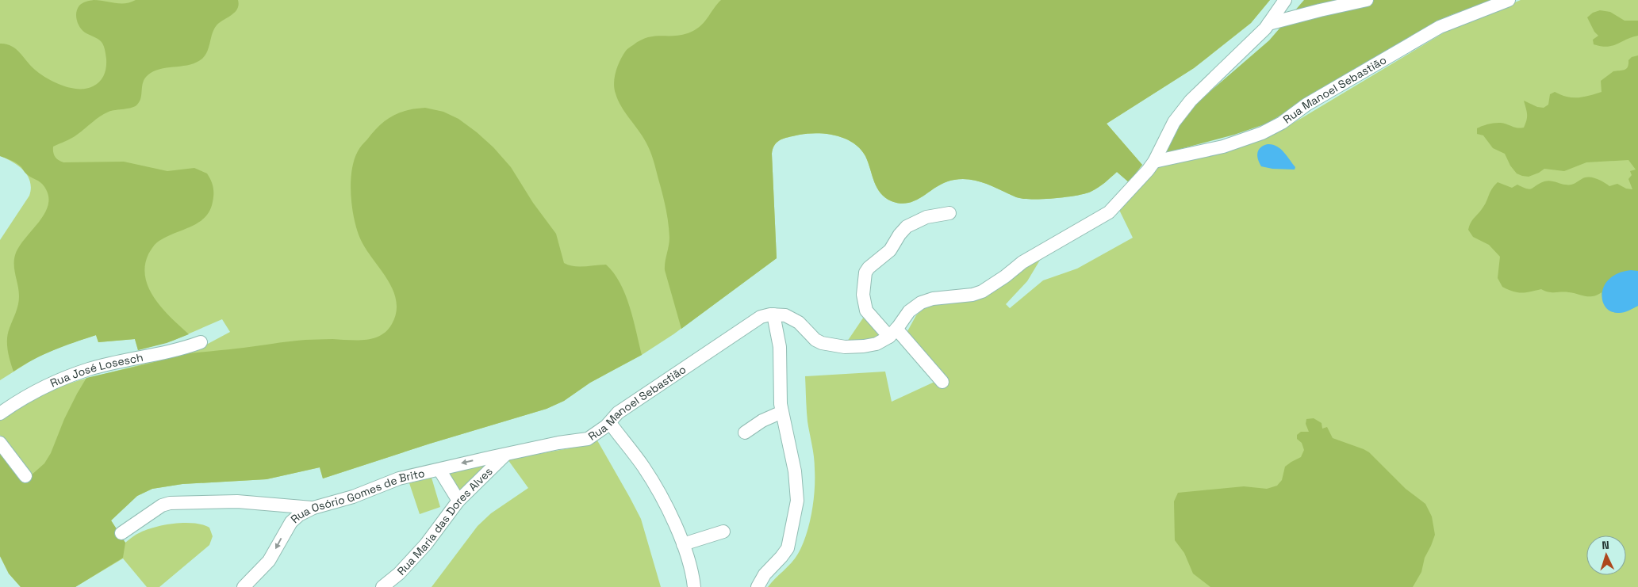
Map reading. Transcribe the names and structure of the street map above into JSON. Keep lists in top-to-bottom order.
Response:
{
  "streets": {
    "street": [
      "Rua Manoel Sebastião",
      "Rua José Losesch",
      "Rua Osório Gomes de Brito",
      "Rua Maria das Dores Alves"
    ]
  },
  "crossings": [
    ["Rua Manoel Sebastião", "Rua Osório Gomes de Brito"],
    ["Rua Manoel Sebastião", "Rua Maria das Dores Alves"],
    ["Rua Osório Gomes de Brito", "Rua Maria das Dores Alves"]
  ],
  "one_way": ["Rua Osório Gomes de Brito"],
  "north": "top"
}
